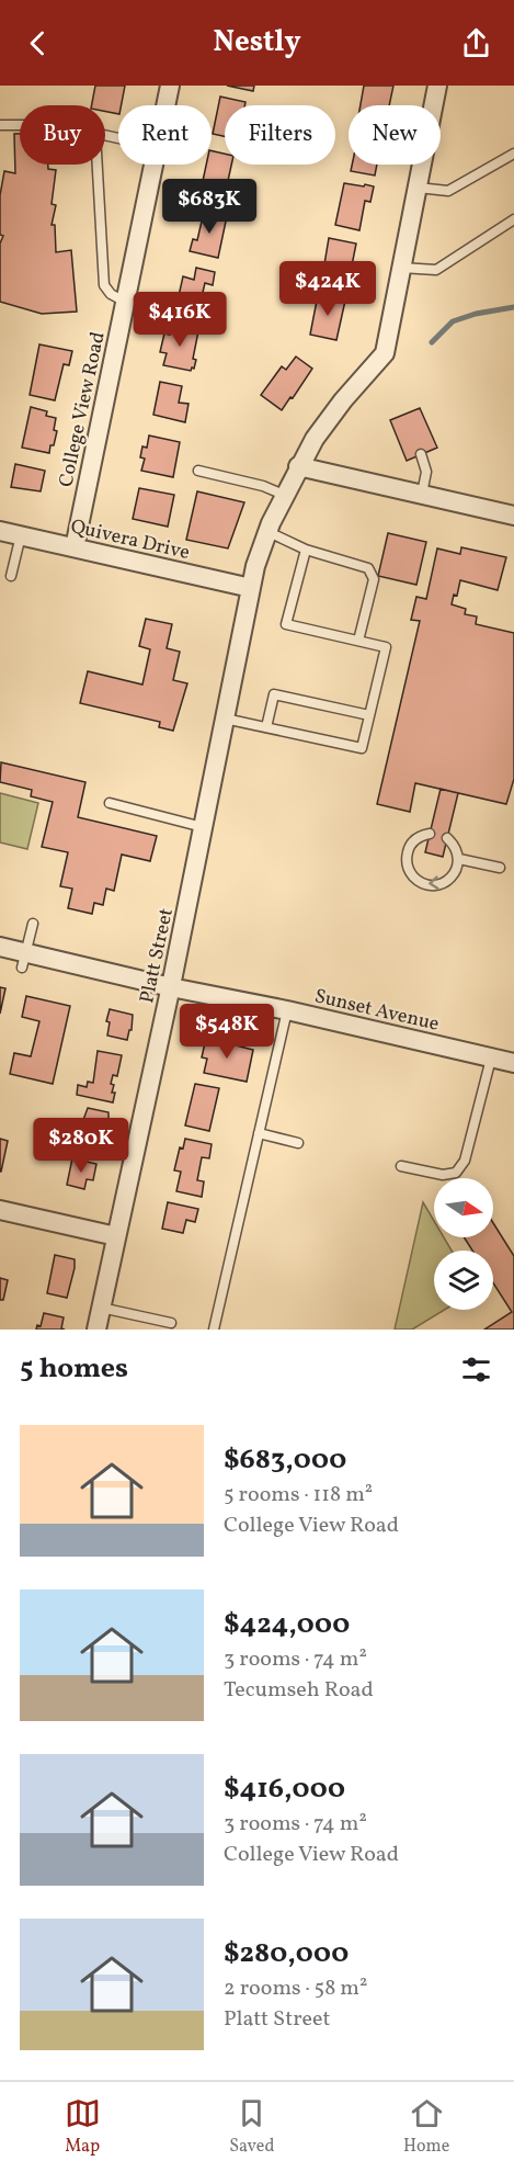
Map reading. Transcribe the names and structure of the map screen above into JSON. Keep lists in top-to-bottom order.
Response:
{
  "streets": {
    "street": [
      "College View Road",
      "Quivera Drive",
      "Platt Street",
      "Sunset Avenue"
    ]
  },
  "crossings": [
    ["College View Road", "Quivera Drive"],
    ["Quivera Drive", "Platt Street"],
    ["Platt Street", "Sunset Avenue"]
  ],
  "north": "right",
  "page": {
    "header": "Nestly",
    "chip": [
      "Buy",
      "Rent",
      "Filters",
      "New"
    ],
    "price": [
      "$683K",
      "$424K",
      "$416K",
      "$548K",
      "$280K"
    ],
    "heading": "5 homes",
    "list": [
      {
        "name": "$683,000",
        "note": "5 rooms · 118 m² · College View Road"
      },
      {
        "name": "$424,000",
        "note": "3 rooms · 74 m² · Tecumseh Road"
      },
      {
        "name": "$416,000",
        "note": "3 rooms · 74 m² · College View Road"
      },
      {
        "name": "$280,000",
        "note": "2 rooms · 58 m² · Platt Street"
      }
    ],
    "tabs": ["Map", "Saved", "Home"]
  }
}
